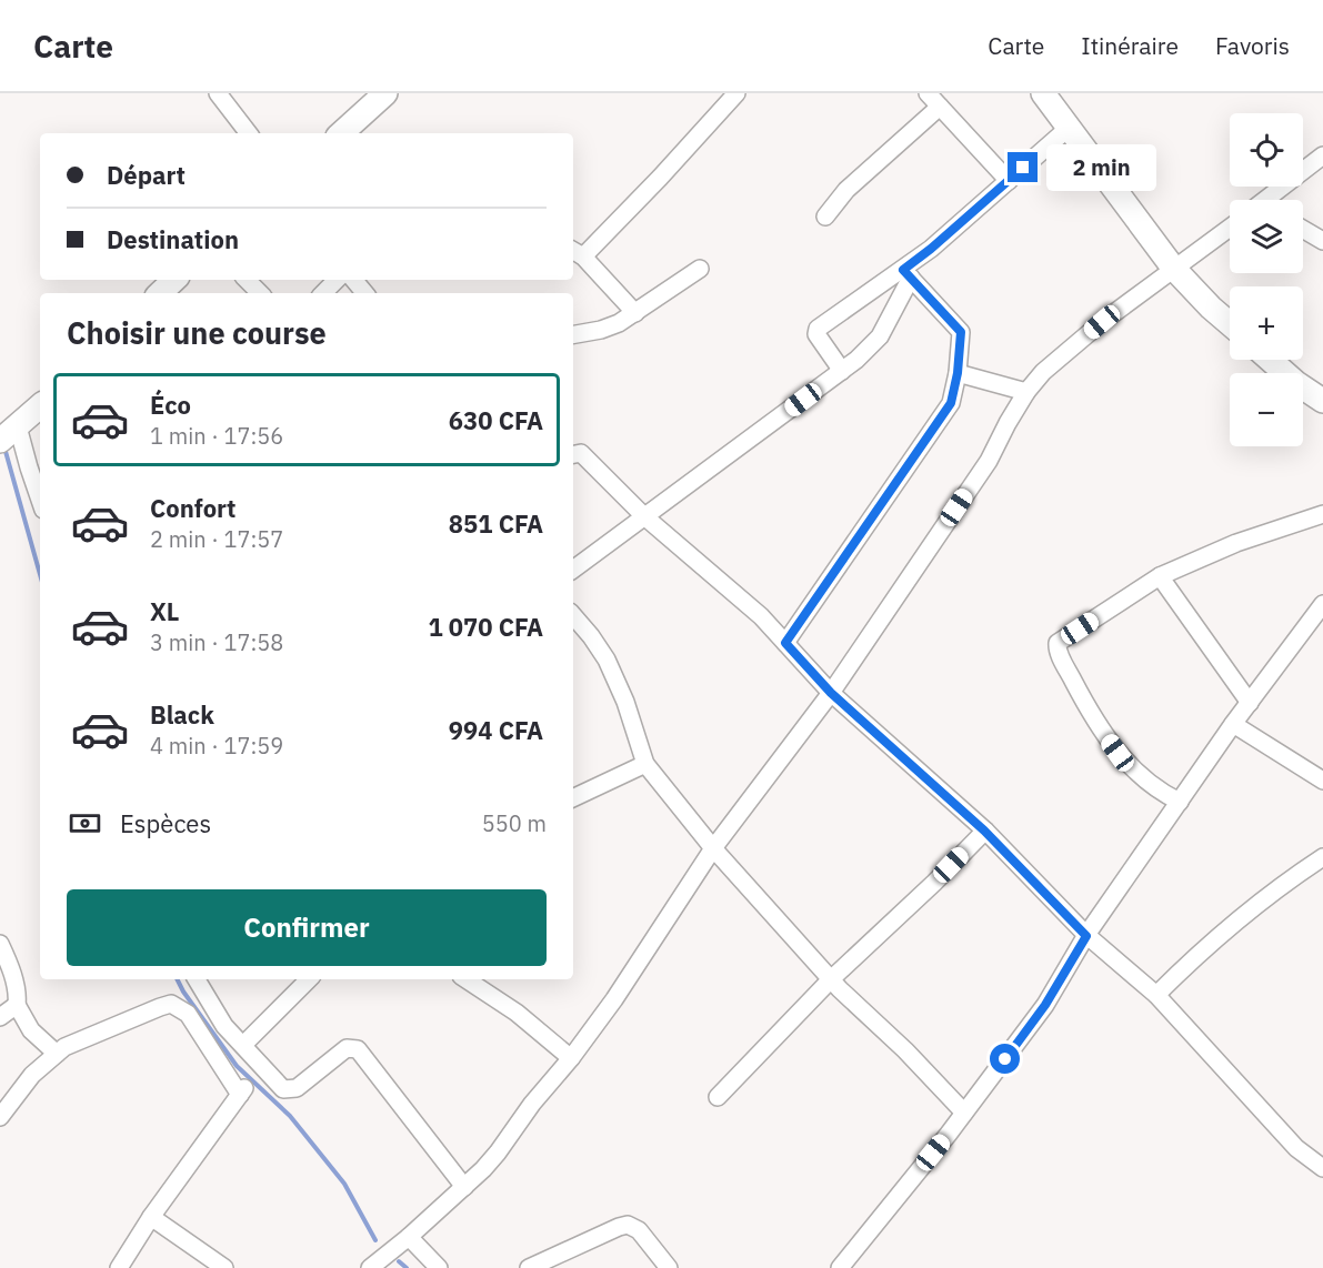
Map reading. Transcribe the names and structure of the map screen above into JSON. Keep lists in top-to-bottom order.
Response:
{
  "page": {
    "header": "Carte",
    "nav": ["Carte", "Itinéraire", "Favoris"],
    "map_buttons": ["+", "−"],
    "banner": ["Départ", "Destination"],
    "bubble": "2 min",
    "heading": "Choisir une course",
    "list": [
      {
        "name": "Éco",
        "note": "1 min · 17:56",
        "value": "630 CFA"
      },
      {
        "name": "Confort",
        "note": "2 min · 17:57",
        "value": "851 CFA"
      },
      {
        "name": "XL",
        "note": "3 min · 17:58",
        "value": "1 070 CFA"
      },
      {
        "name": "Black",
        "note": "4 min · 17:59",
        "value": "994 CFA"
      }
    ],
    "pay": ["Espèces", "550 m"],
    "buttons": "Confirmer"
  }
}
